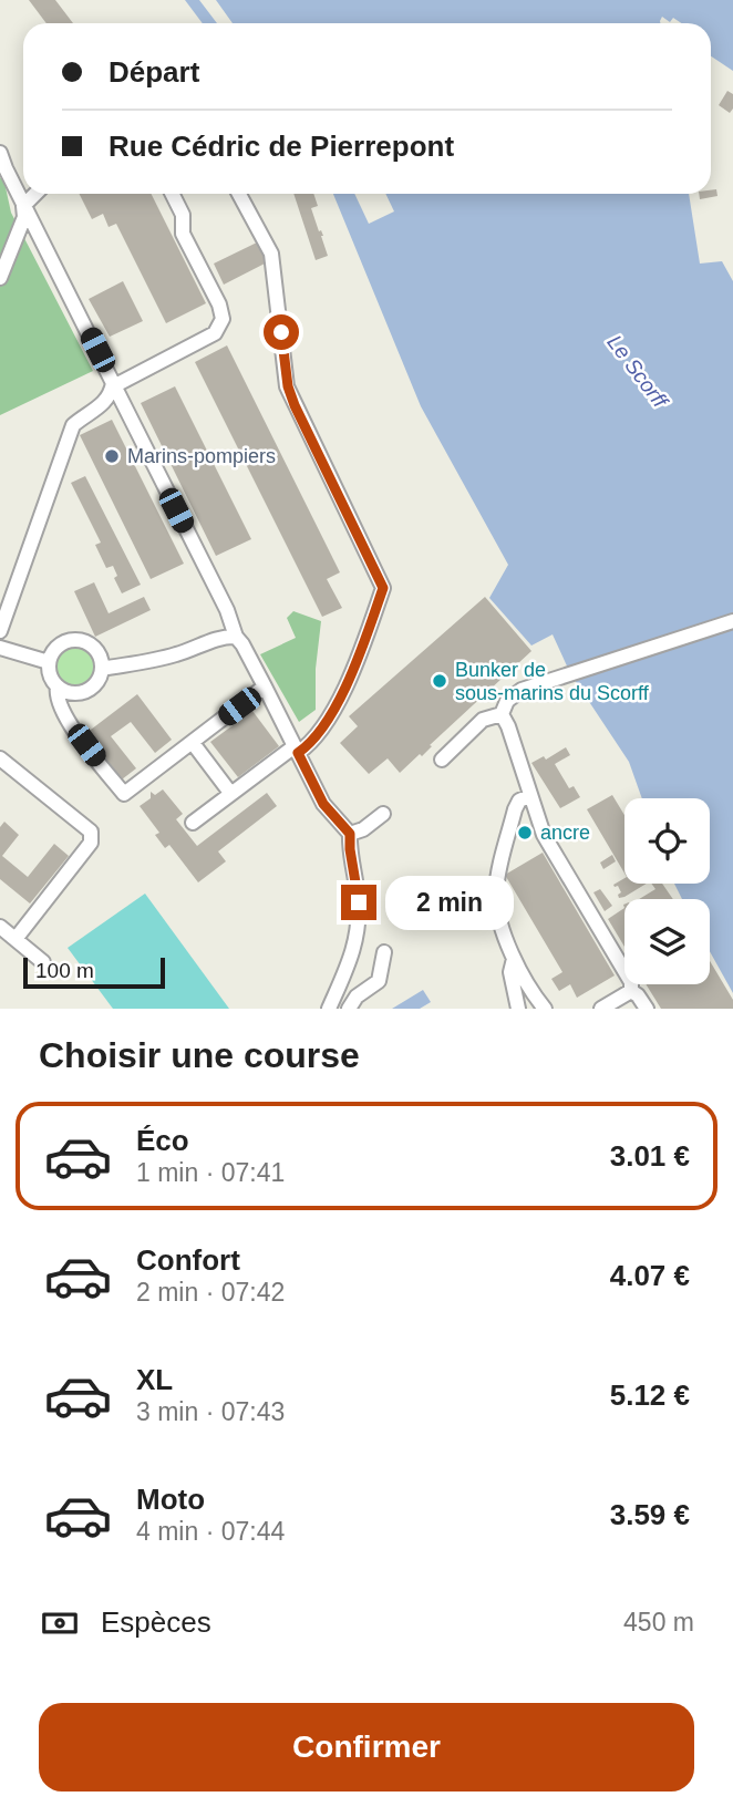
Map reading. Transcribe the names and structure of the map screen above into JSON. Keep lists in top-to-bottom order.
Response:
{
  "water": ["Le Scorff"],
  "places": ["Marins-pompiers", "Bunker de sous-marins du Scorff", "ancre"],
  "scale_bar": "100 m",
  "page": {
    "banner": ["Départ", "Rue Cédric de Pierrepont"],
    "bubble": "2 min",
    "scale": "100 m",
    "heading": "Choisir une course",
    "list": [
      {
        "name": "Éco",
        "note": "1 min · 07:41",
        "value": "3.01 €"
      },
      {
        "name": "Confort",
        "note": "2 min · 07:42",
        "value": "4.07 €"
      },
      {
        "name": "XL",
        "note": "3 min · 07:43",
        "value": "5.12 €"
      },
      {
        "name": "Moto",
        "note": "4 min · 07:44",
        "value": "3.59 €"
      }
    ],
    "pay": ["Espèces", "450 m"],
    "buttons": "Confirmer"
  }
}
